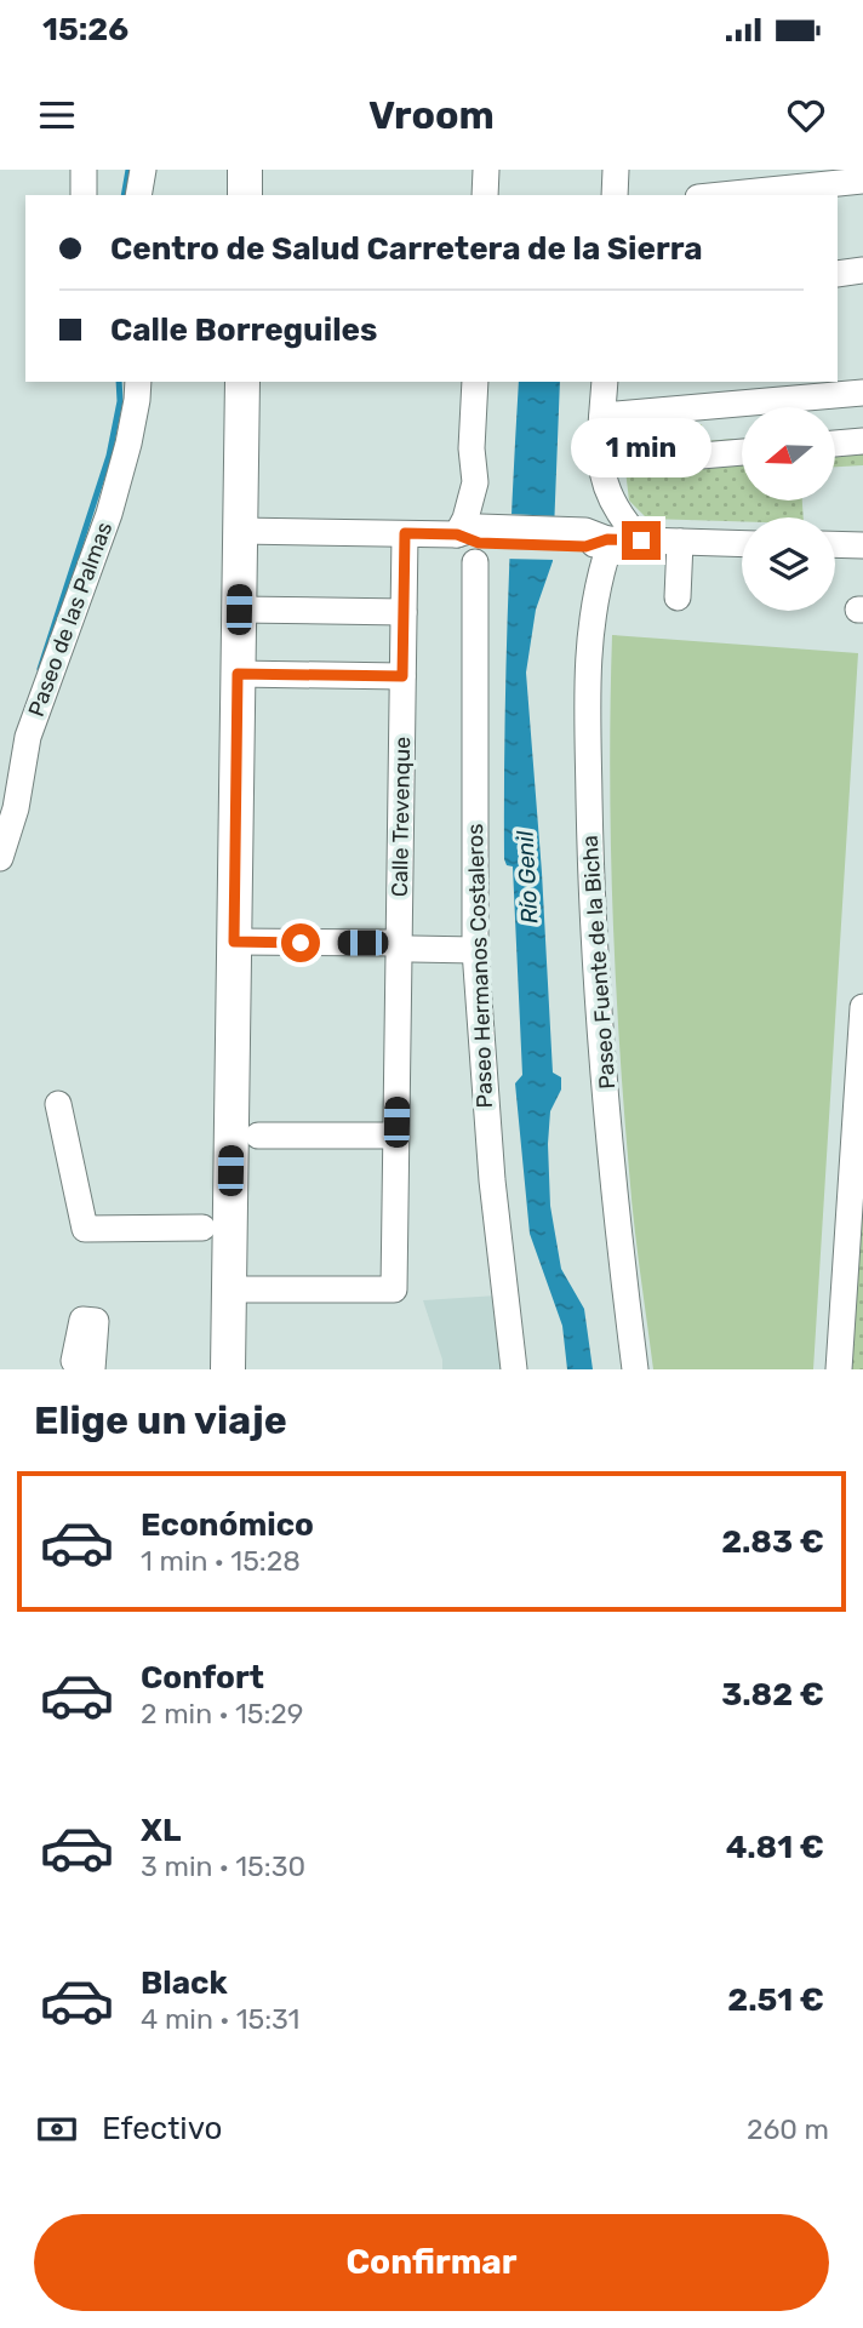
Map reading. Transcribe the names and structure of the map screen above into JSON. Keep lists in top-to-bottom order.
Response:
{
  "streets": {
    "street": [
      "Paseo de las Palmas",
      "Calle Trevenque",
      "Paseo Fuente de la Bicha",
      "Paseo Hermanos Costaleros"
    ]
  },
  "water": ["Río Genil"],
  "north": "left",
  "page": {
    "status": "15:26",
    "header": "Vroom",
    "banner": ["Centro de Salud Carretera de la Sierra", "Calle Borreguiles"],
    "bubble": "1 min",
    "heading": "Elige un viaje",
    "list": [
      {
        "name": "Económico",
        "note": "1 min · 15:28",
        "value": "2.83 €"
      },
      {
        "name": "Confort",
        "note": "2 min · 15:29",
        "value": "3.82 €"
      },
      {
        "name": "XL",
        "note": "3 min · 15:30",
        "value": "4.81 €"
      },
      {
        "name": "Black",
        "note": "4 min · 15:31",
        "value": "2.51 €"
      }
    ],
    "pay": ["Efectivo", "260 m"],
    "buttons": "Confirmar"
  }
}
